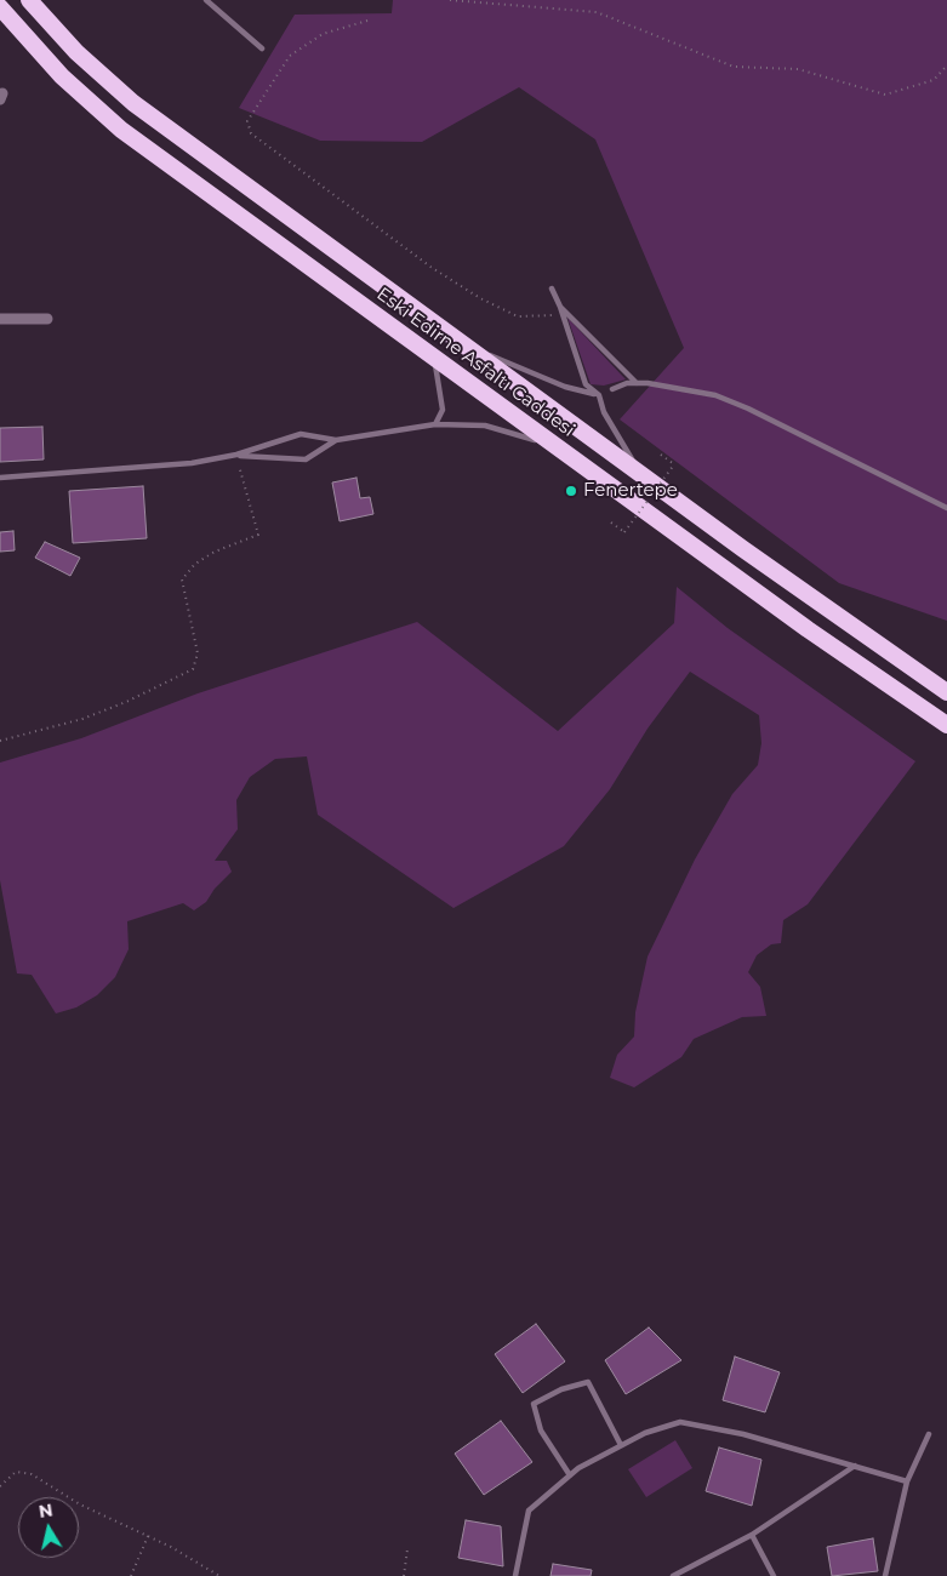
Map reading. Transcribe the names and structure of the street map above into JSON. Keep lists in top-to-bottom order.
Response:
{
  "streets": {
    "highway": ["Eski Edirne Asfaltı Caddesi"]
  },
  "places": ["Fenertepe"],
  "north": "top"
}
